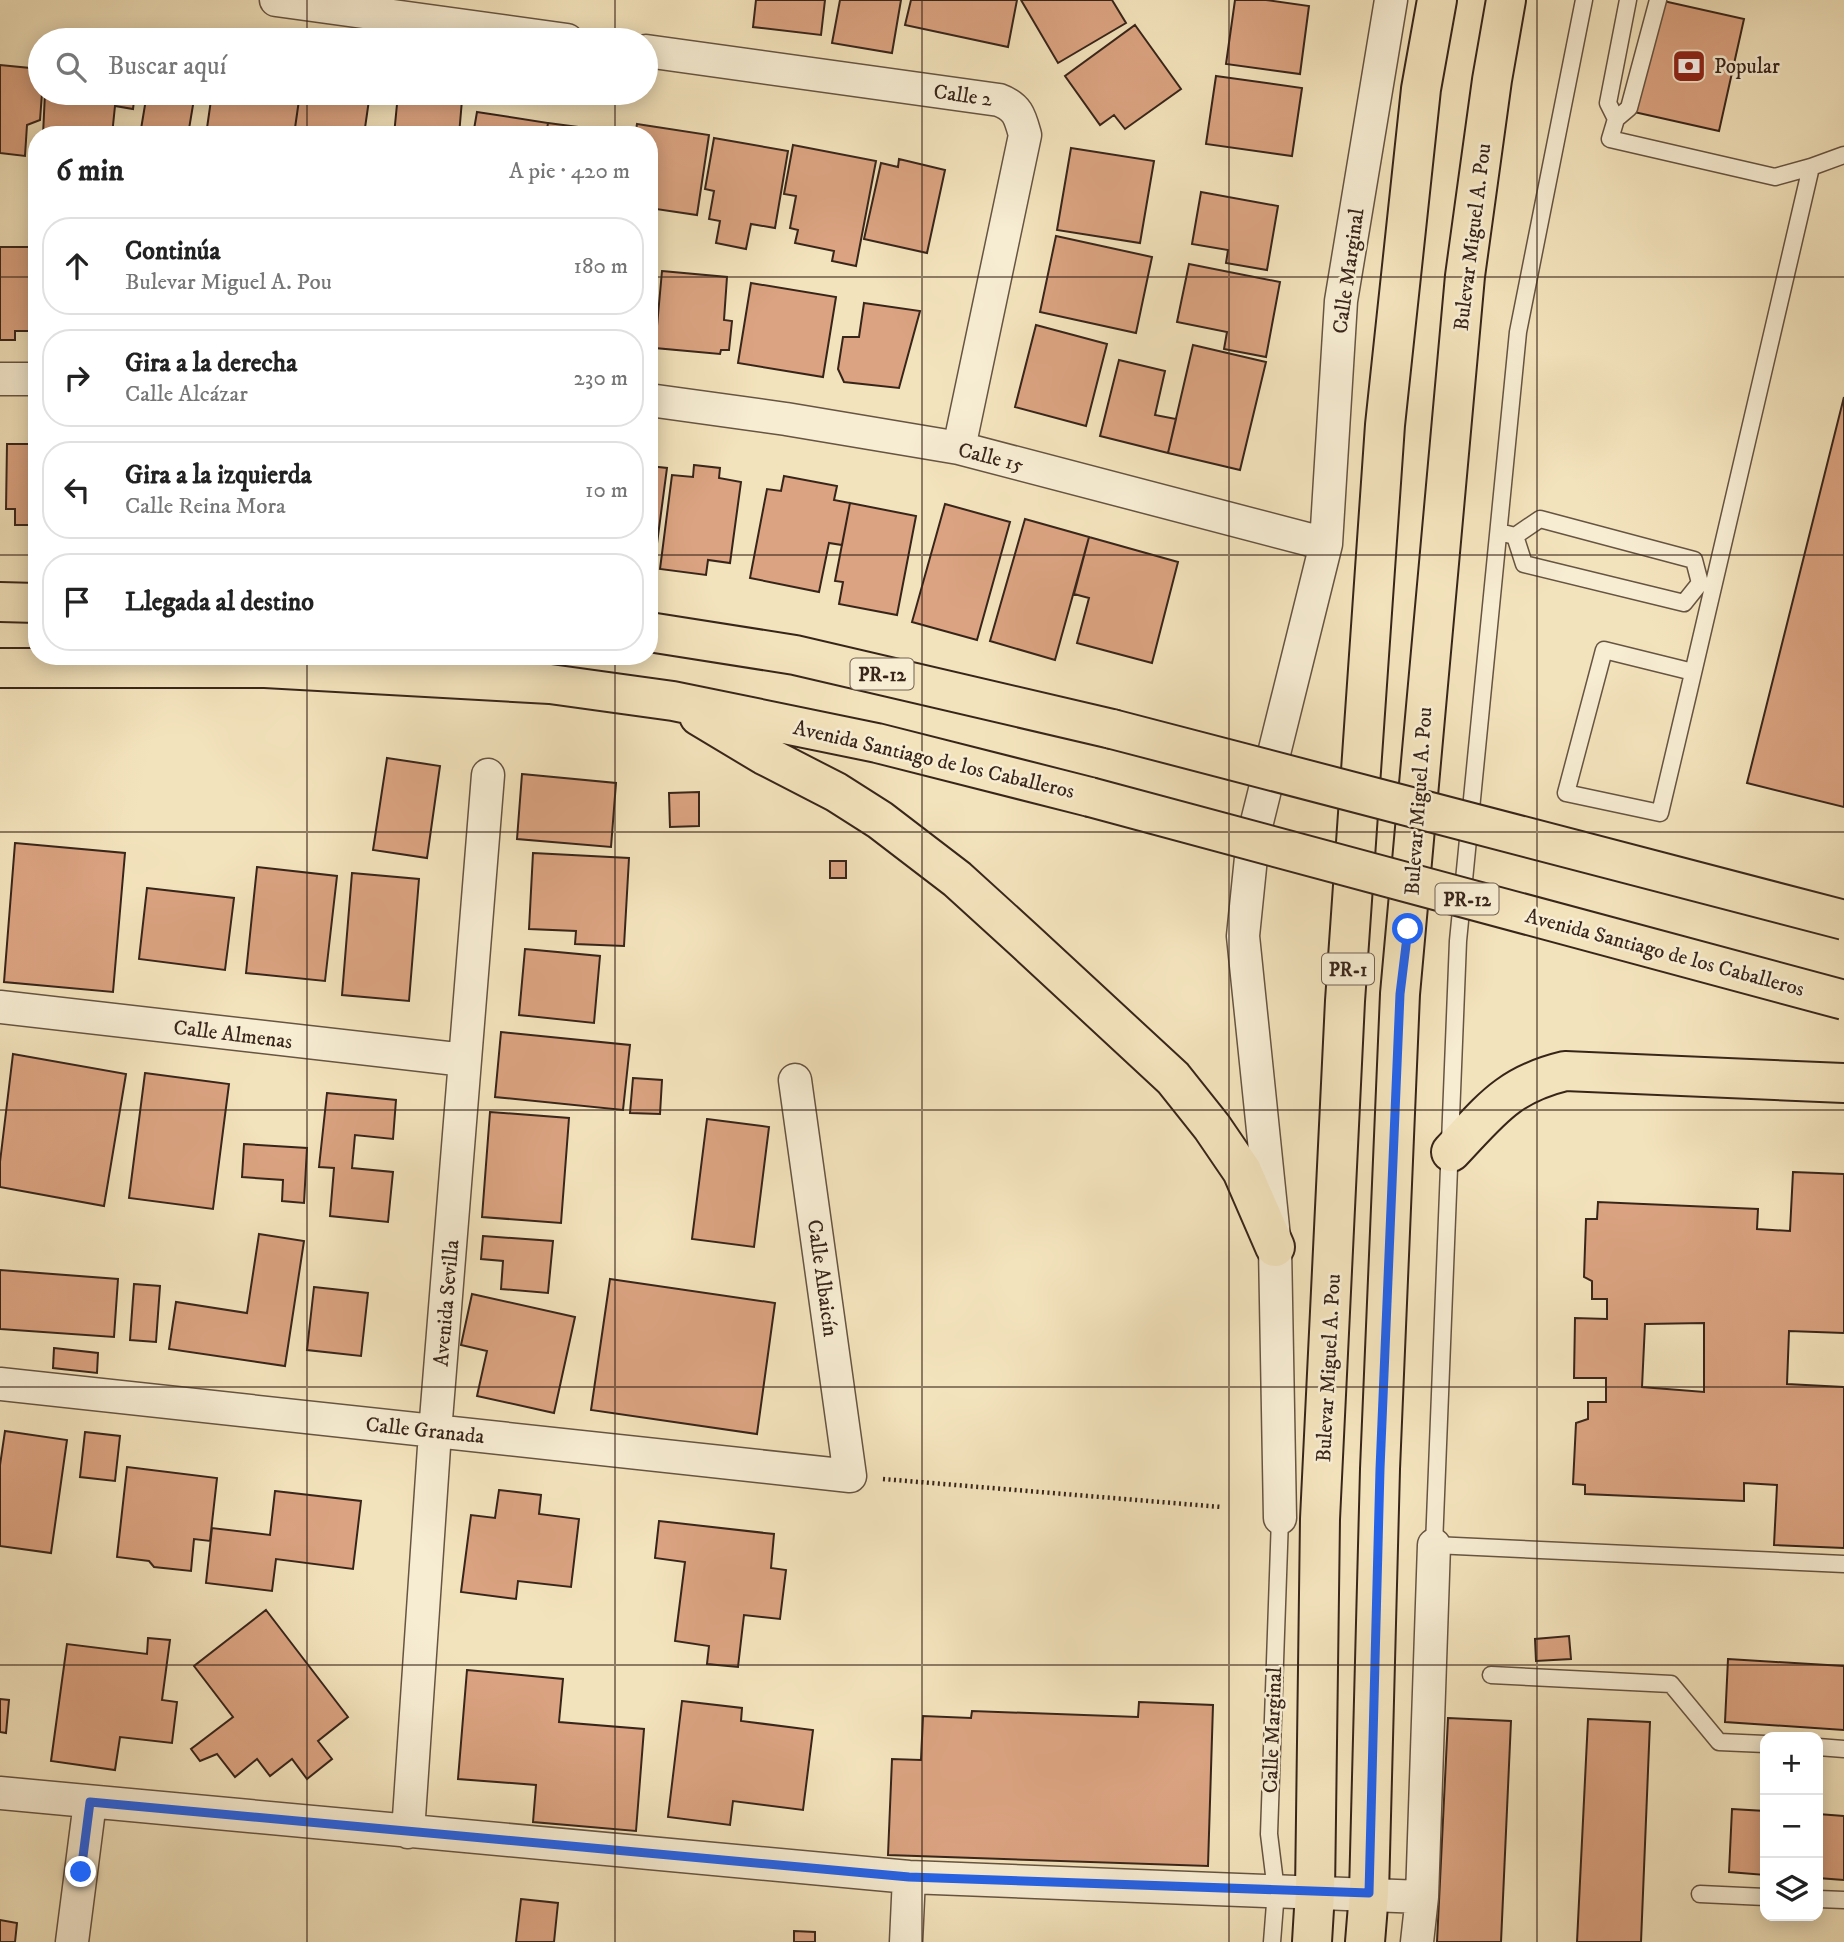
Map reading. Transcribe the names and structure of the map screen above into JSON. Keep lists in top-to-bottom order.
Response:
{
  "streets": {
    "main road": [
      "Bulevar Miguel A. Pou",
      "PR-12",
      "Avenida Santiago de los Caballeros",
      "PR-1"
    ],
    "street": [
      "Calle 2",
      "Calle Marginal",
      "Calle 15",
      "Calle Almenas",
      "Calle Albaicín",
      "Avenida Sevilla",
      "Calle Granada"
    ]
  },
  "crossings": [
    ["Calle 2", "Calle 15"],
    ["Calle Marginal", "Calle 15"],
    ["Calle Almenas", "Avenida Sevilla"],
    ["Calle Albaicín", "Calle Granada"],
    ["Avenida Sevilla", "Calle Granada"]
  ],
  "places": {
    "bank": ["Popular"]
  },
  "page": {
    "search": "Buscar aquí",
    "heading": ["6 min", "A pie · 420 m"],
    "list": [
      ["Continúa", "Bulevar Miguel A. Pou", "180 m"],
      ["Gira a la derecha", "Calle Alcázar", "230 m"],
      ["Gira a la izquierda", "Calle Reina Mora", "10 m"],
      "Llegada al destino"
    ],
    "map_buttons": ["+", "−"]
  }
}
